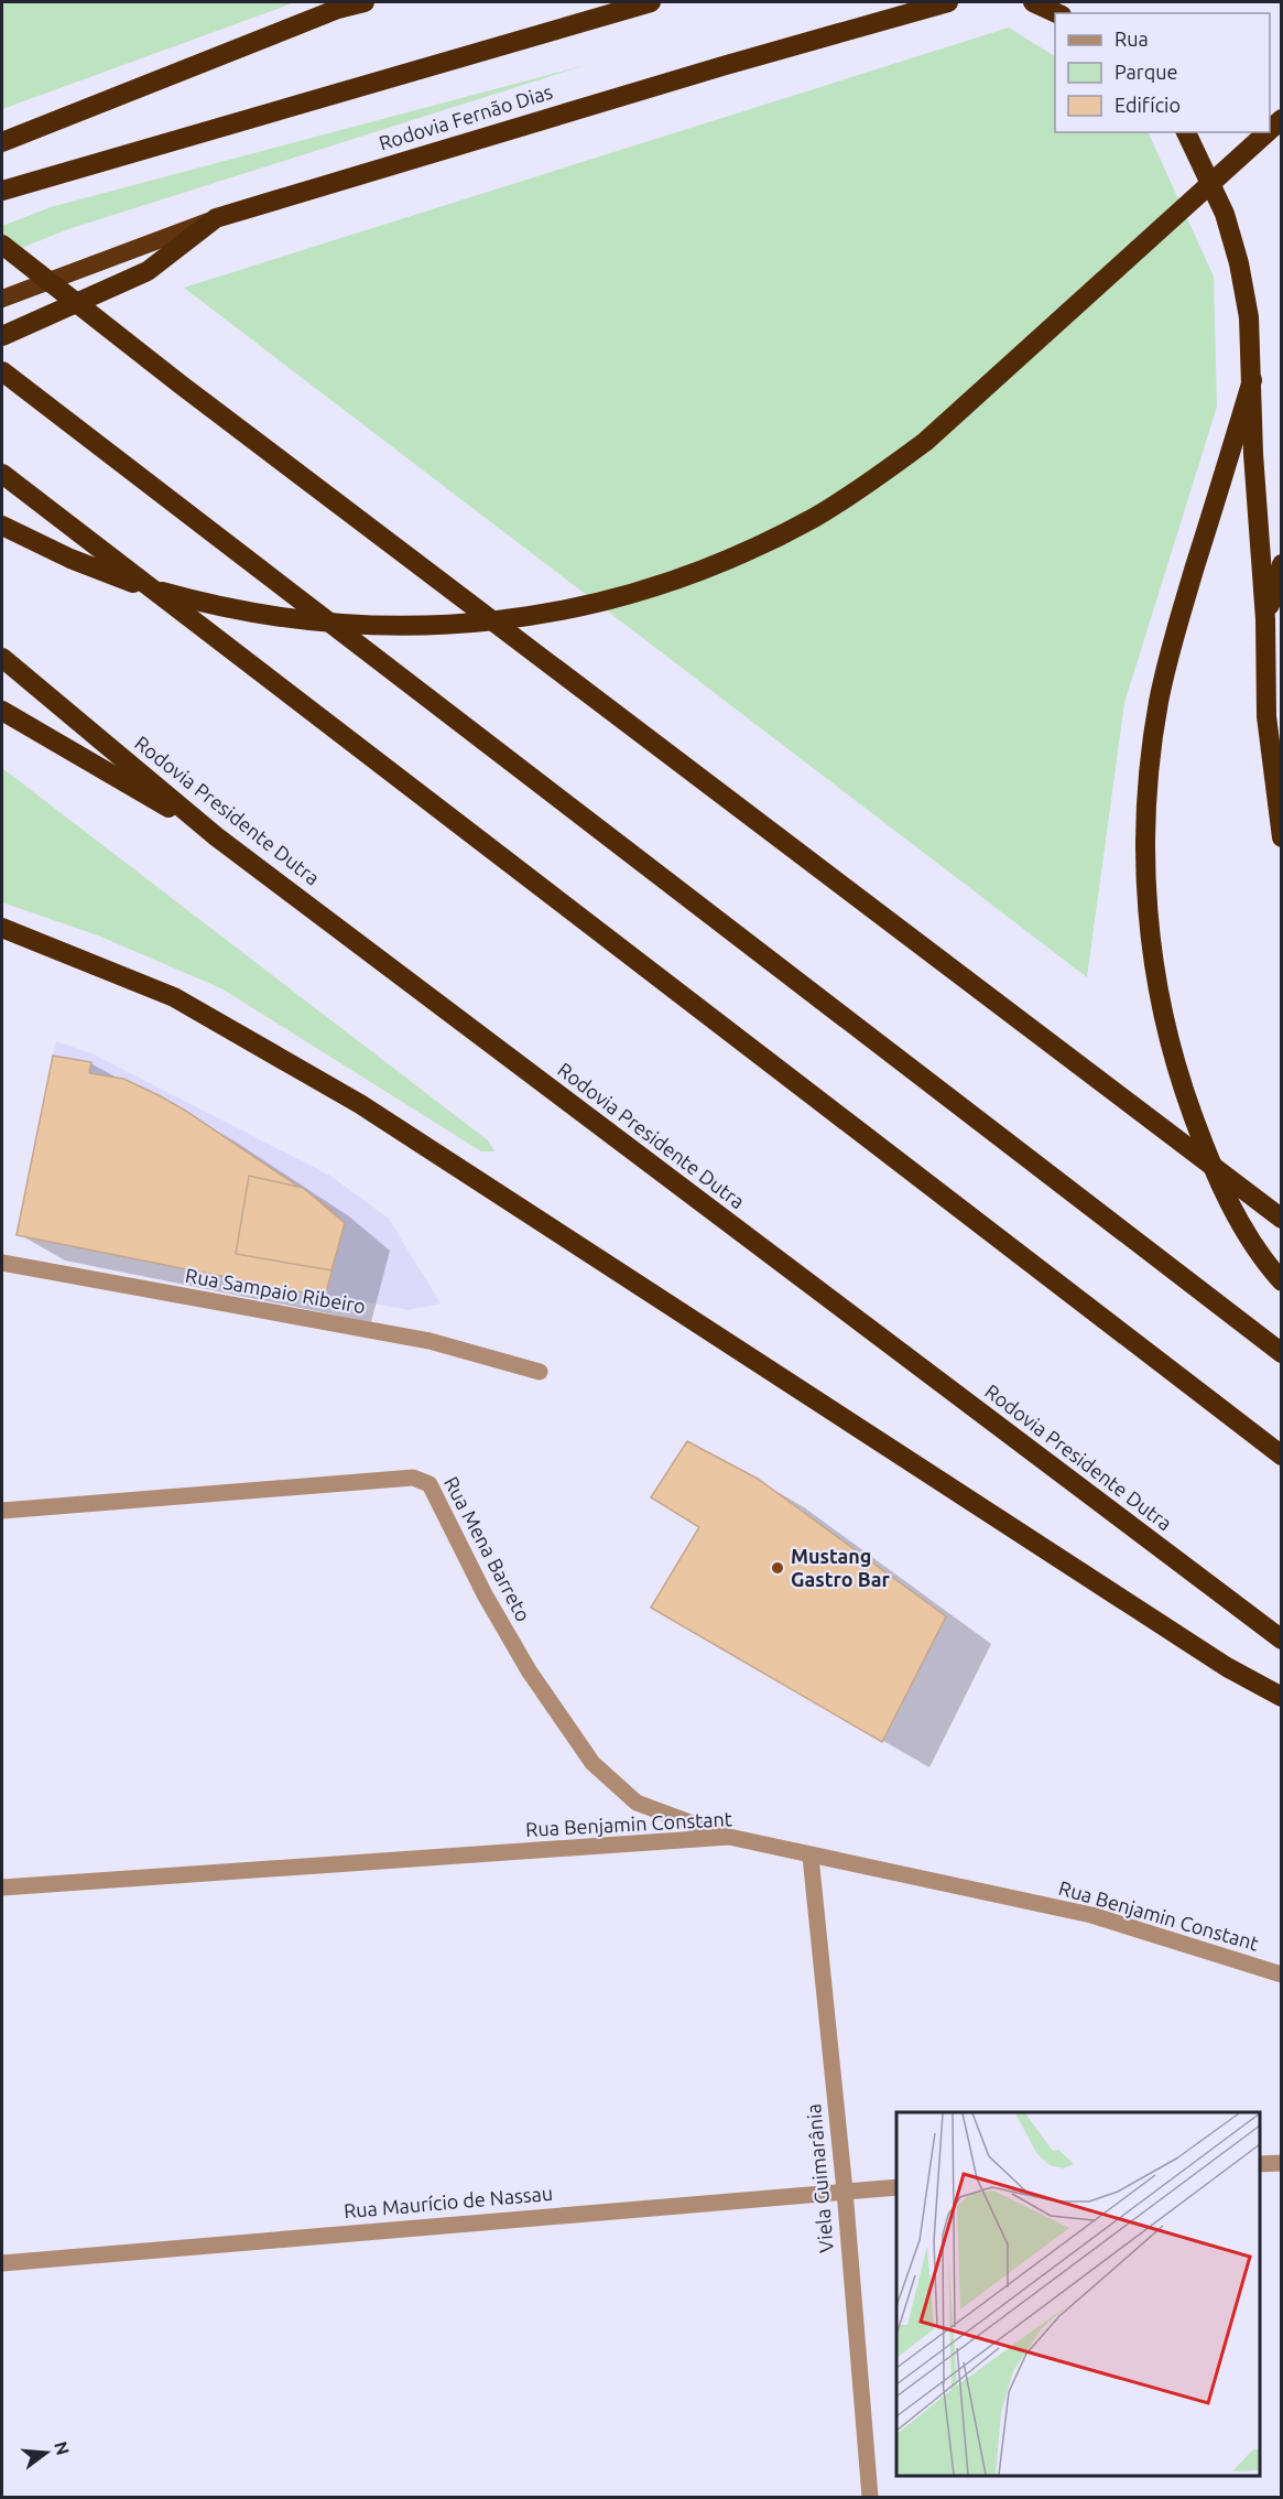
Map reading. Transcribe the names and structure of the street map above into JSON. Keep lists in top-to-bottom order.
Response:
{
  "streets": {
    "highway": ["Rodovia Fernão Dias", "Rodovia Presidente Dutra"],
    "street": [
      "Rua Sampaio Ribeiro",
      "Rua Mena Barreto",
      "Rua Benjamin Constant",
      "Viela Guimarânia",
      "Rua Maurício de Nassau"
    ]
  },
  "crossings": [
    ["Rua Mena Barreto", "Rua Benjamin Constant"],
    ["Rua Benjamin Constant", "Viela Guimarânia"],
    ["Viela Guimarânia", "Rua Maurício de Nassau"]
  ],
  "places": ["Mustang Gastro Bar"],
  "legend": ["Rua", "Parque", "Edifício"],
  "north": "right"
}
